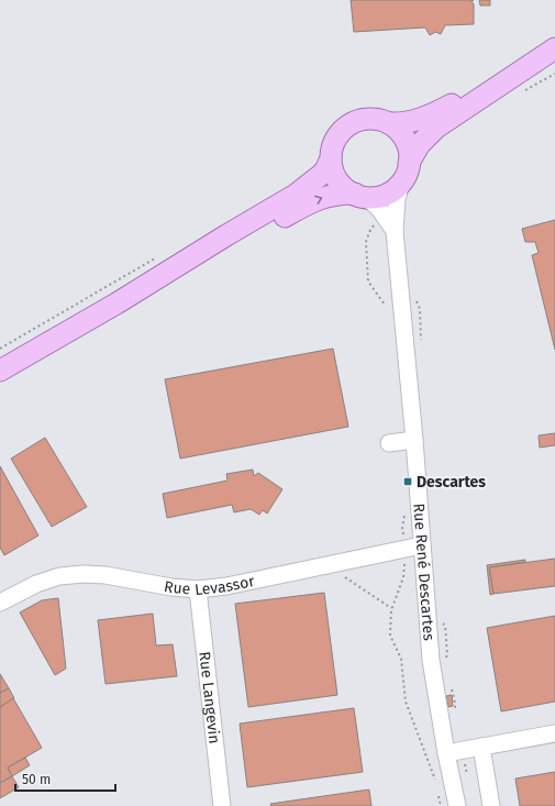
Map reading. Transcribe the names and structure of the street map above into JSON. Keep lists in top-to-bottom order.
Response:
{
  "streets": {
    "street": ["Rue René Descartes", "Rue Levassor", "Rue Langevin"]
  },
  "crossings": [
    ["Rue René Descartes", "Rue Levassor"],
    ["Rue Levassor", "Rue Langevin"]
  ],
  "places": {
    "transit": ["Descartes"]
  },
  "scale_bar": "50 m"
}
